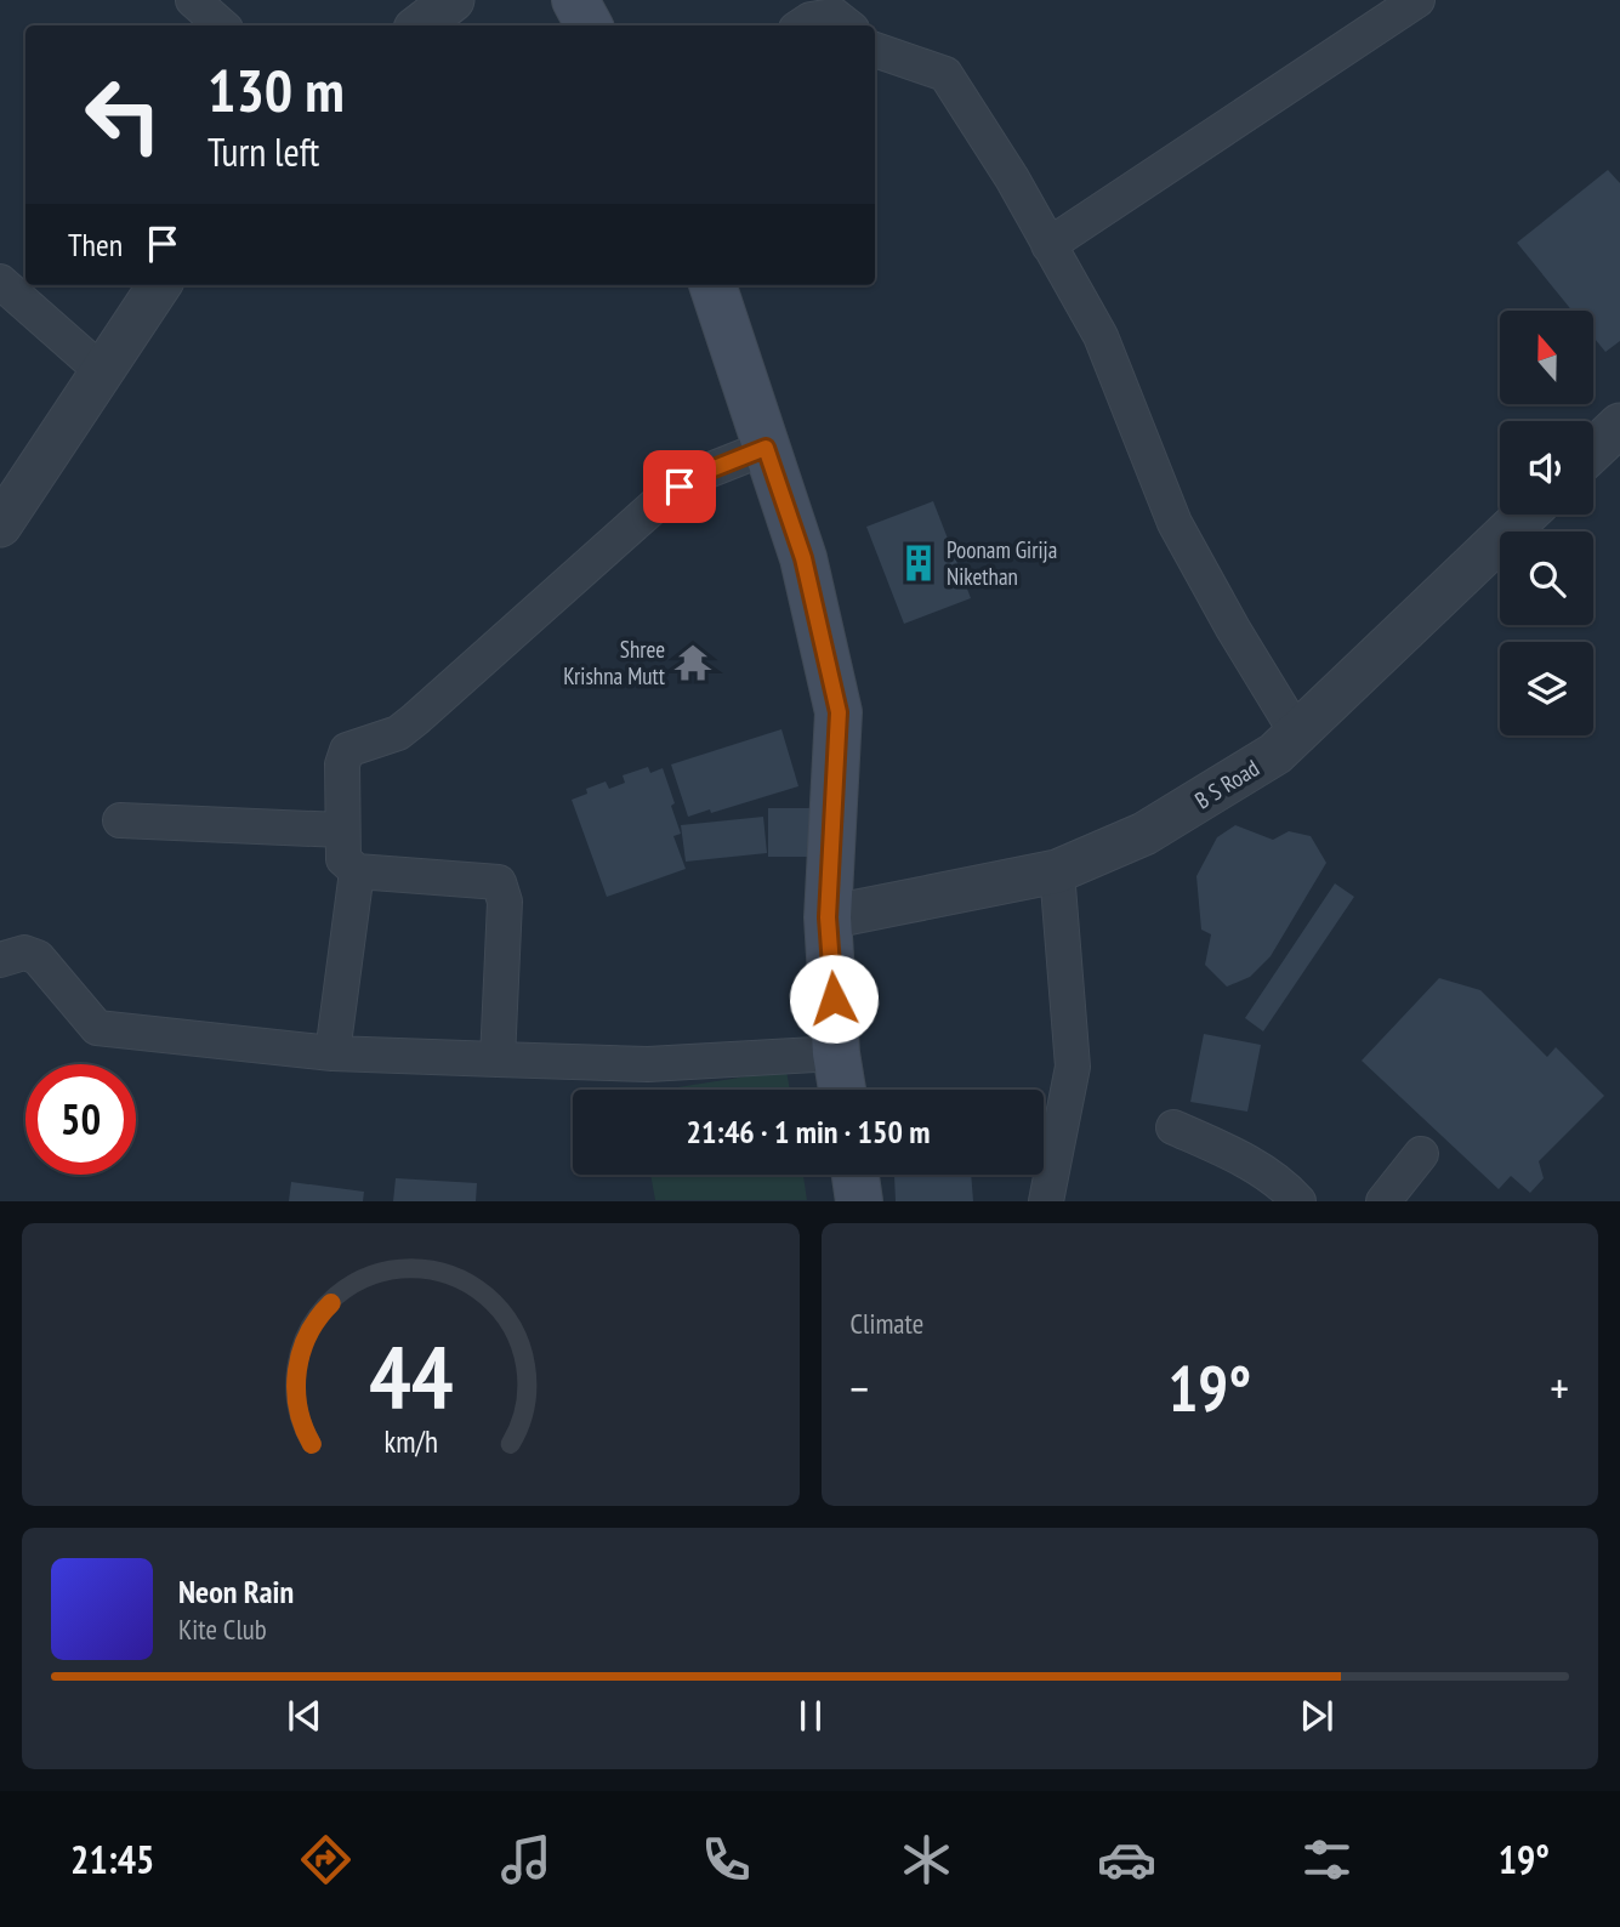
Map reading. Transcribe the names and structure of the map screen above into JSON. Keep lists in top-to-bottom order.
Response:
{
  "streets": {
    "street": ["B S Road"]
  },
  "places": {
    "building": ["Poonam Girija Nikethan"],
    "temple": ["Shree Krishna Mutt"]
  },
  "north": "top",
  "page": {
    "turn": ["130 m", "Turn left"],
    "then": "Then",
    "limit": "50",
    "trip": "21:46 · 1 min · 150 m",
    "tile": "Climate",
    "heat": ["−", "19°", "+"],
    "song": ["Neon Rain", "Kite Club"],
    "tabs": ["21:45", "19°"],
    "gauge": ["44", "km/h"]
  }
}
